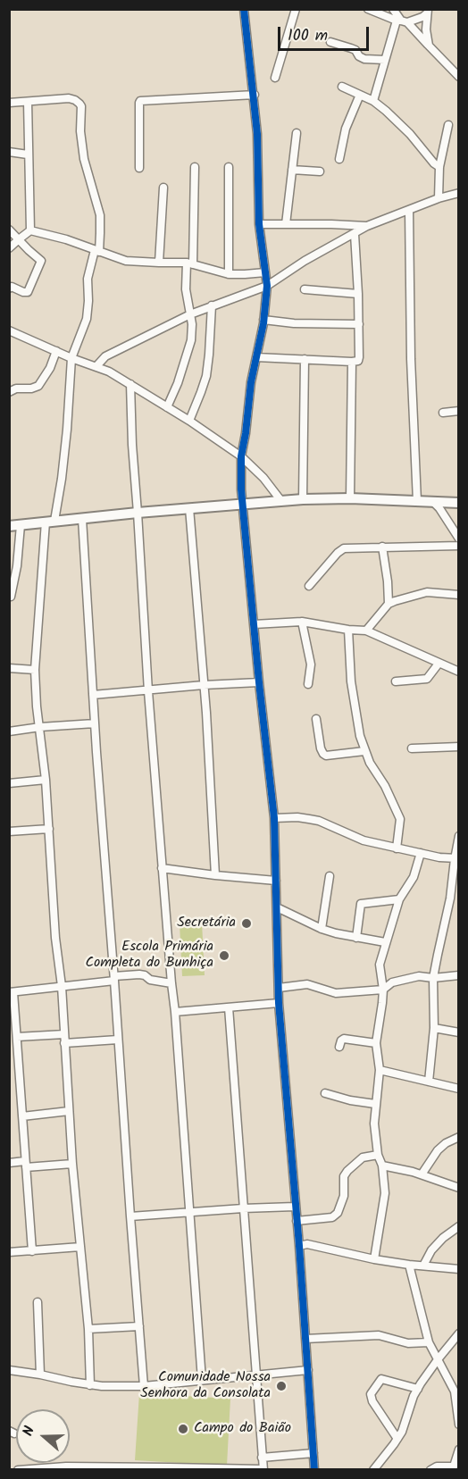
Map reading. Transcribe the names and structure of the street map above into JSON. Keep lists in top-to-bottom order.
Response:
{
  "places": [
    "Secretária",
    "Escola Primária Completa do Bunhiça",
    "Comunidade Nossa Senhora da Consolata",
    "Campo do Baião"
  ],
  "scale_bar": "100 m",
  "north": "left"
}
